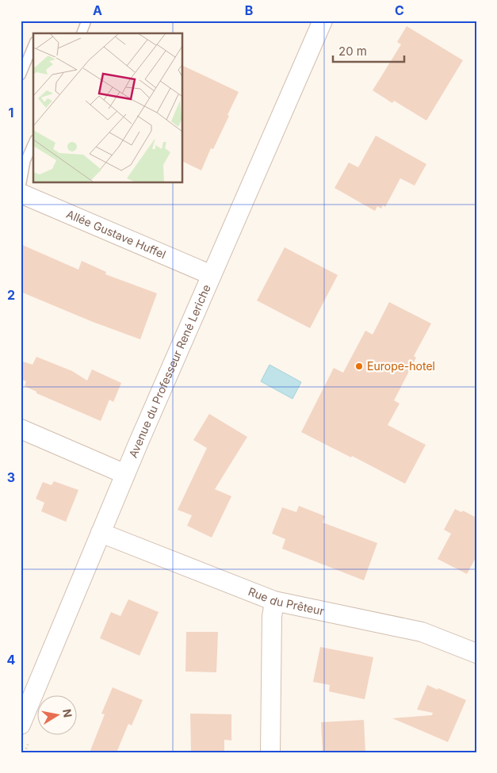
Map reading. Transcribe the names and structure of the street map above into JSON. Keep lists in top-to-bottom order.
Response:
{
  "streets": {
    "street": ["Allée Gustave Huffel", "Avenue du Professeur René Leriche", "Rue du Prêteur"]
  },
  "crossings": [
    ["Allée Gustave Huffel", "Avenue du Professeur René Leriche"],
    ["Avenue du Professeur René Leriche", "Rue du Prêteur"]
  ],
  "places": ["Europe-hotel"],
  "scale_bar": "20 m",
  "north": "right",
  "grid": {
    "columns": ["A", "B", "C"],
    "rows": [
      "1",
      "2",
      "3",
      "4"
    ]
  }
}
